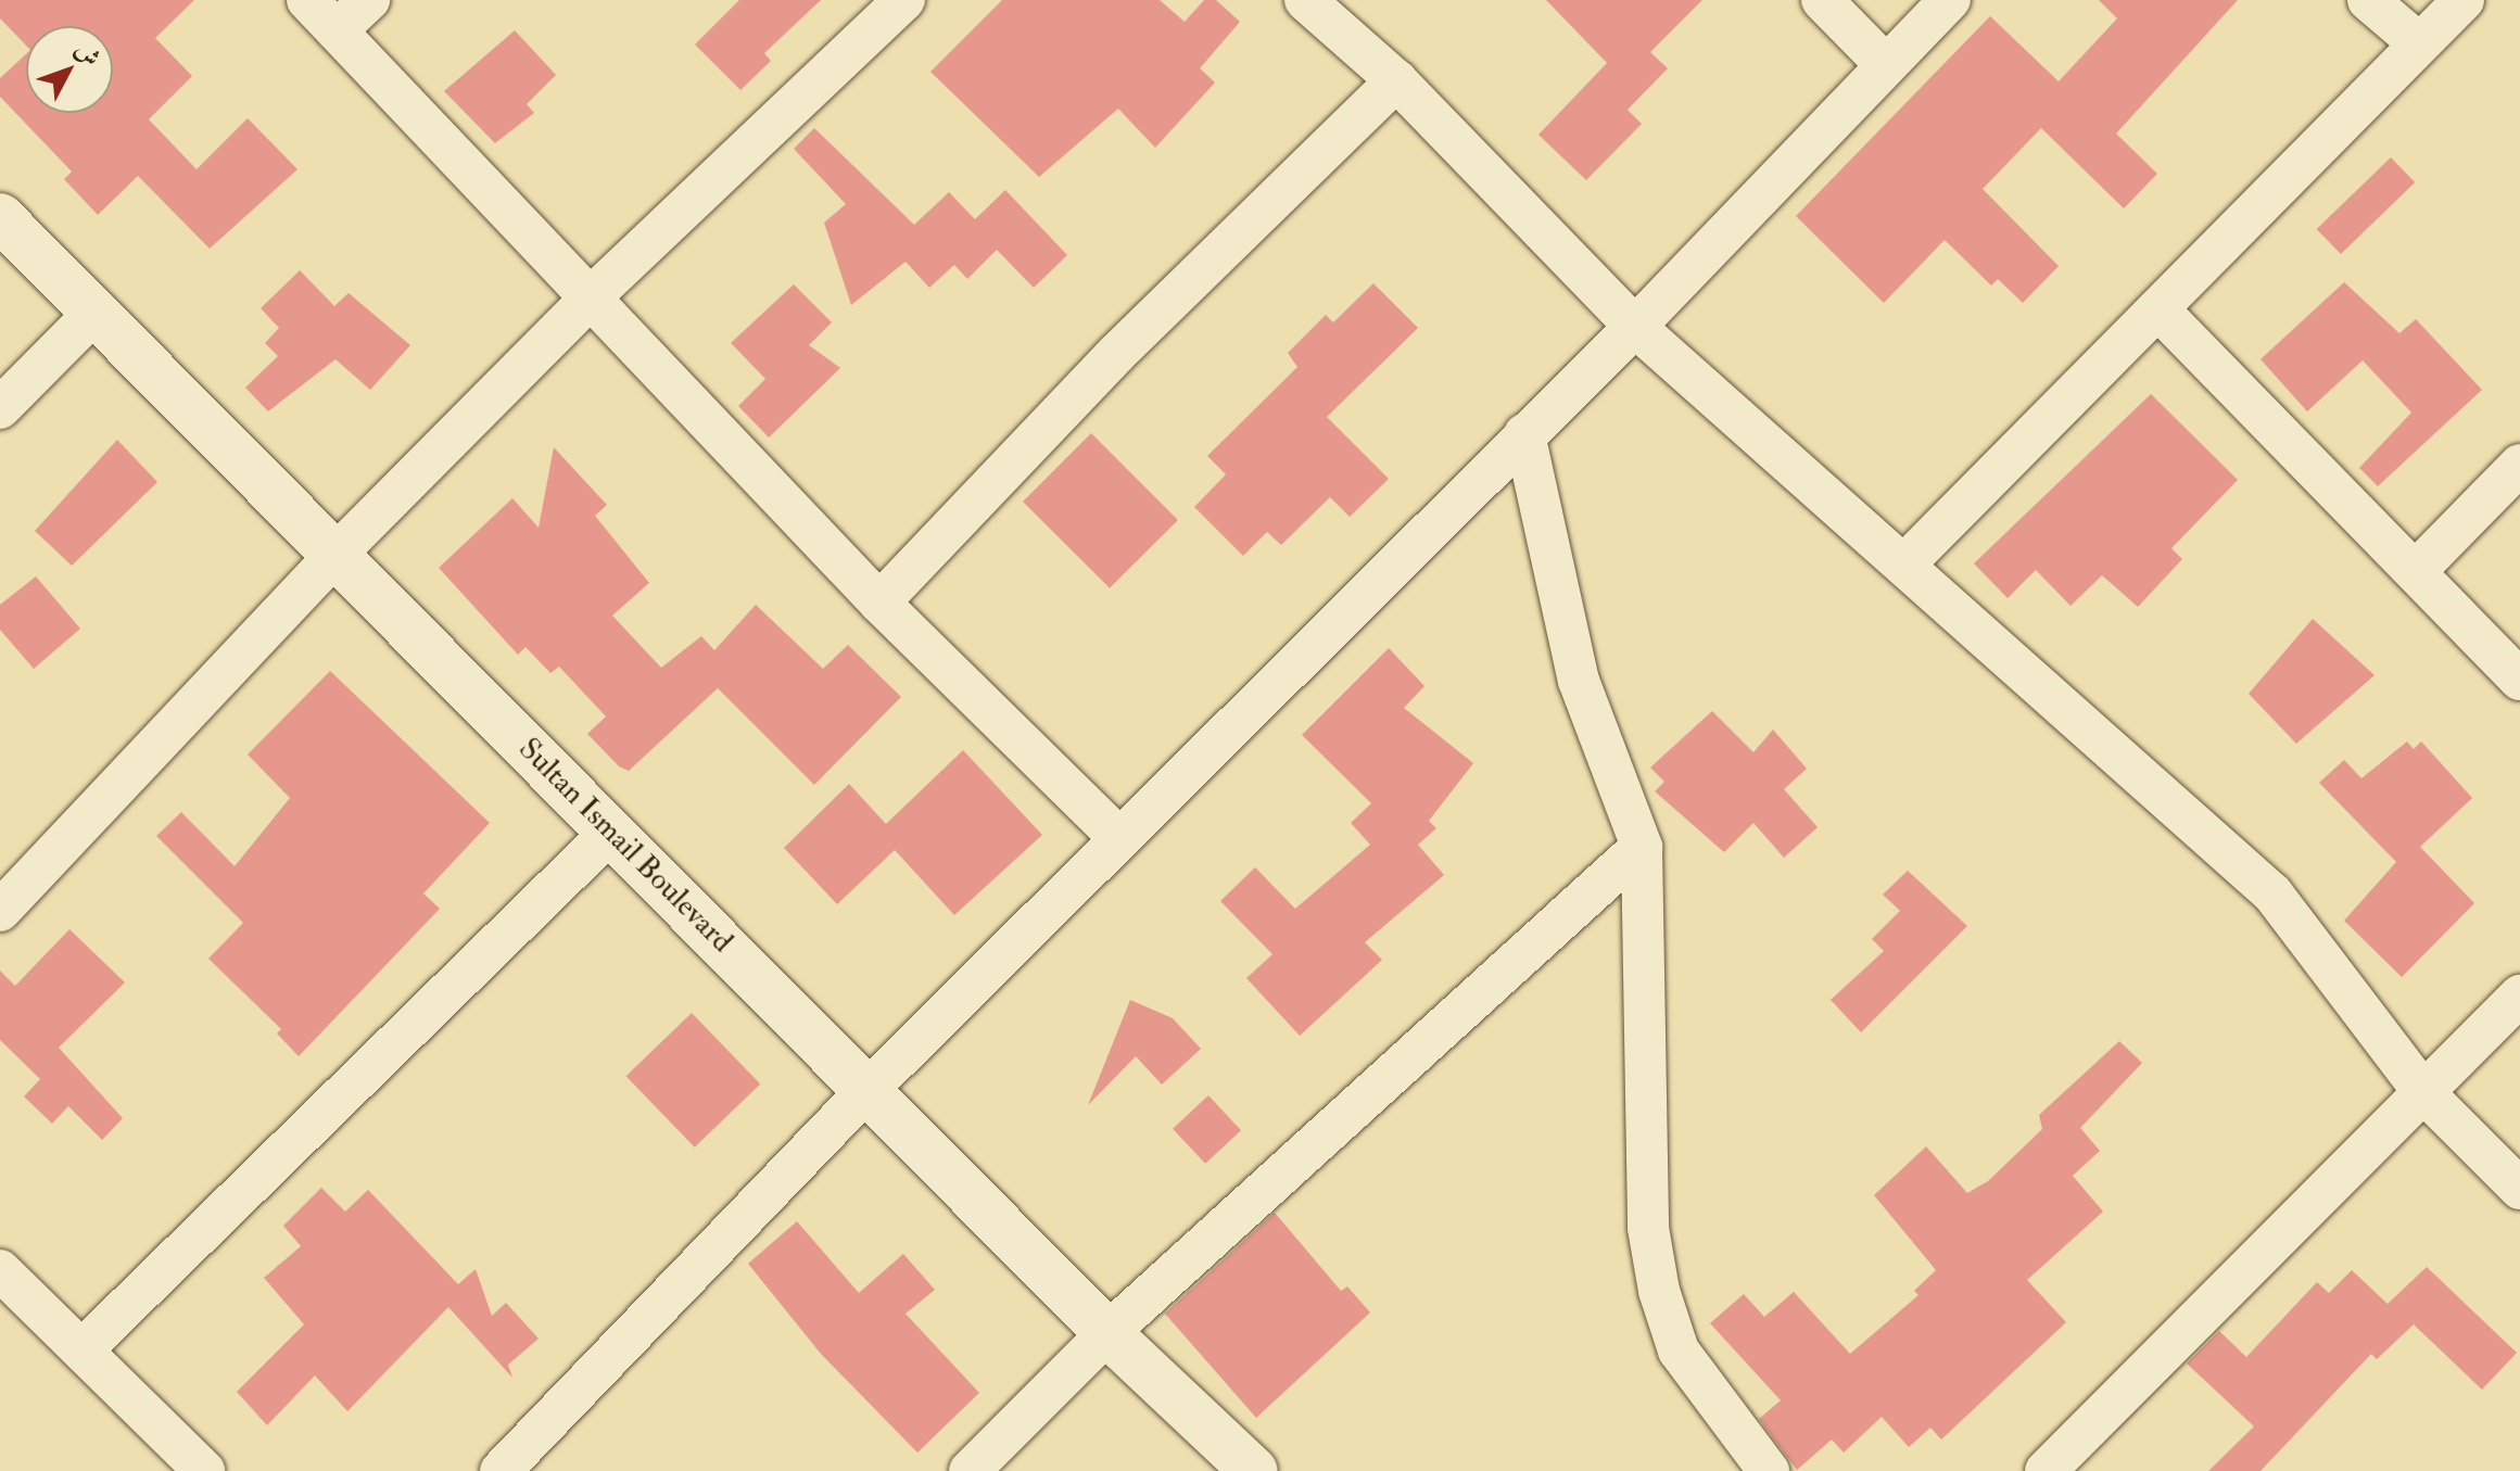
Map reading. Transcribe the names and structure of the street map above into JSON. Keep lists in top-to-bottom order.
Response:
{
  "streets": {
    "street": ["Sultan Ismail Boulevard"]
  },
  "north": "top right"
}
